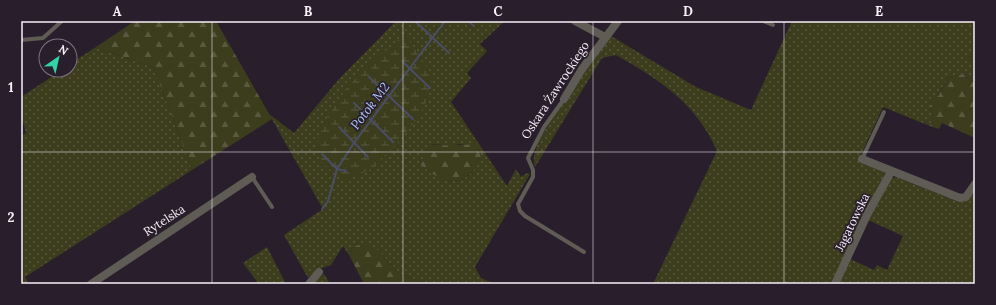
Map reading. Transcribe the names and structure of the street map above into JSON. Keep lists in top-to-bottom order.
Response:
{
  "streets": {
    "street": ["Oskara Żawrockiego", "Rytelska", "Jagatowska"]
  },
  "water": ["Potok M2"],
  "north": "top right",
  "grid": {
    "columns": [
      "A",
      "B",
      "C",
      "D",
      "E"
    ],
    "rows": ["1", "2"]
  }
}
